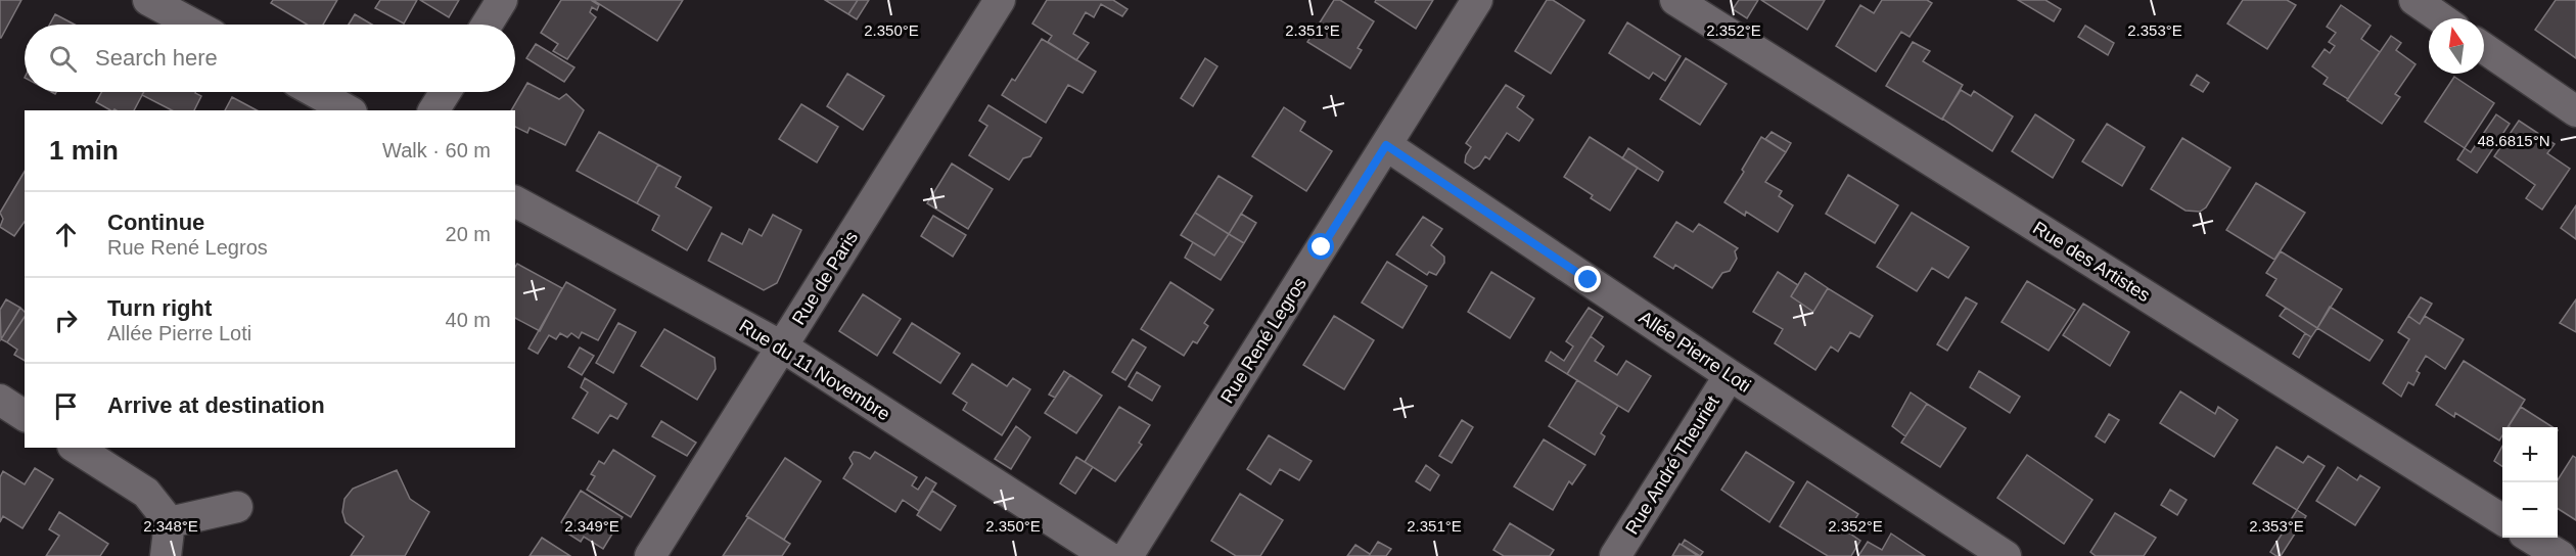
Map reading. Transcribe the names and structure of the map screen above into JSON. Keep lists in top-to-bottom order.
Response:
{
  "streets": {
    "street": [
      "Rue des Artistes",
      "Rue de Paris",
      "Rue René Legros",
      "Allée Pierre Loti",
      "Rue du 11 Novembre",
      "Rue André Theuriet"
    ]
  },
  "crossings": [
    ["Rue de Paris", "Rue du 11 Novembre"],
    ["Rue René Legros", "Allée Pierre Loti"],
    ["Allée Pierre Loti", "Rue André Theuriet"]
  ],
  "north": "top",
  "page": {
    "search": "Search here",
    "heading": ["1 min", "Walk · 60 m"],
    "list": [
      ["Continue", "Rue René Legros", "20 m"],
      ["Turn right", "Allée Pierre Loti", "40 m"],
      "Arrive at destination"
    ],
    "map_buttons": ["+", "−"]
  },
  "coordinates": [
    "2.350°E",
    "2.351°E",
    "2.352°E",
    "2.353°E",
    "48.6815°N",
    "2.348°E",
    "2.349°E"
  ]
}
